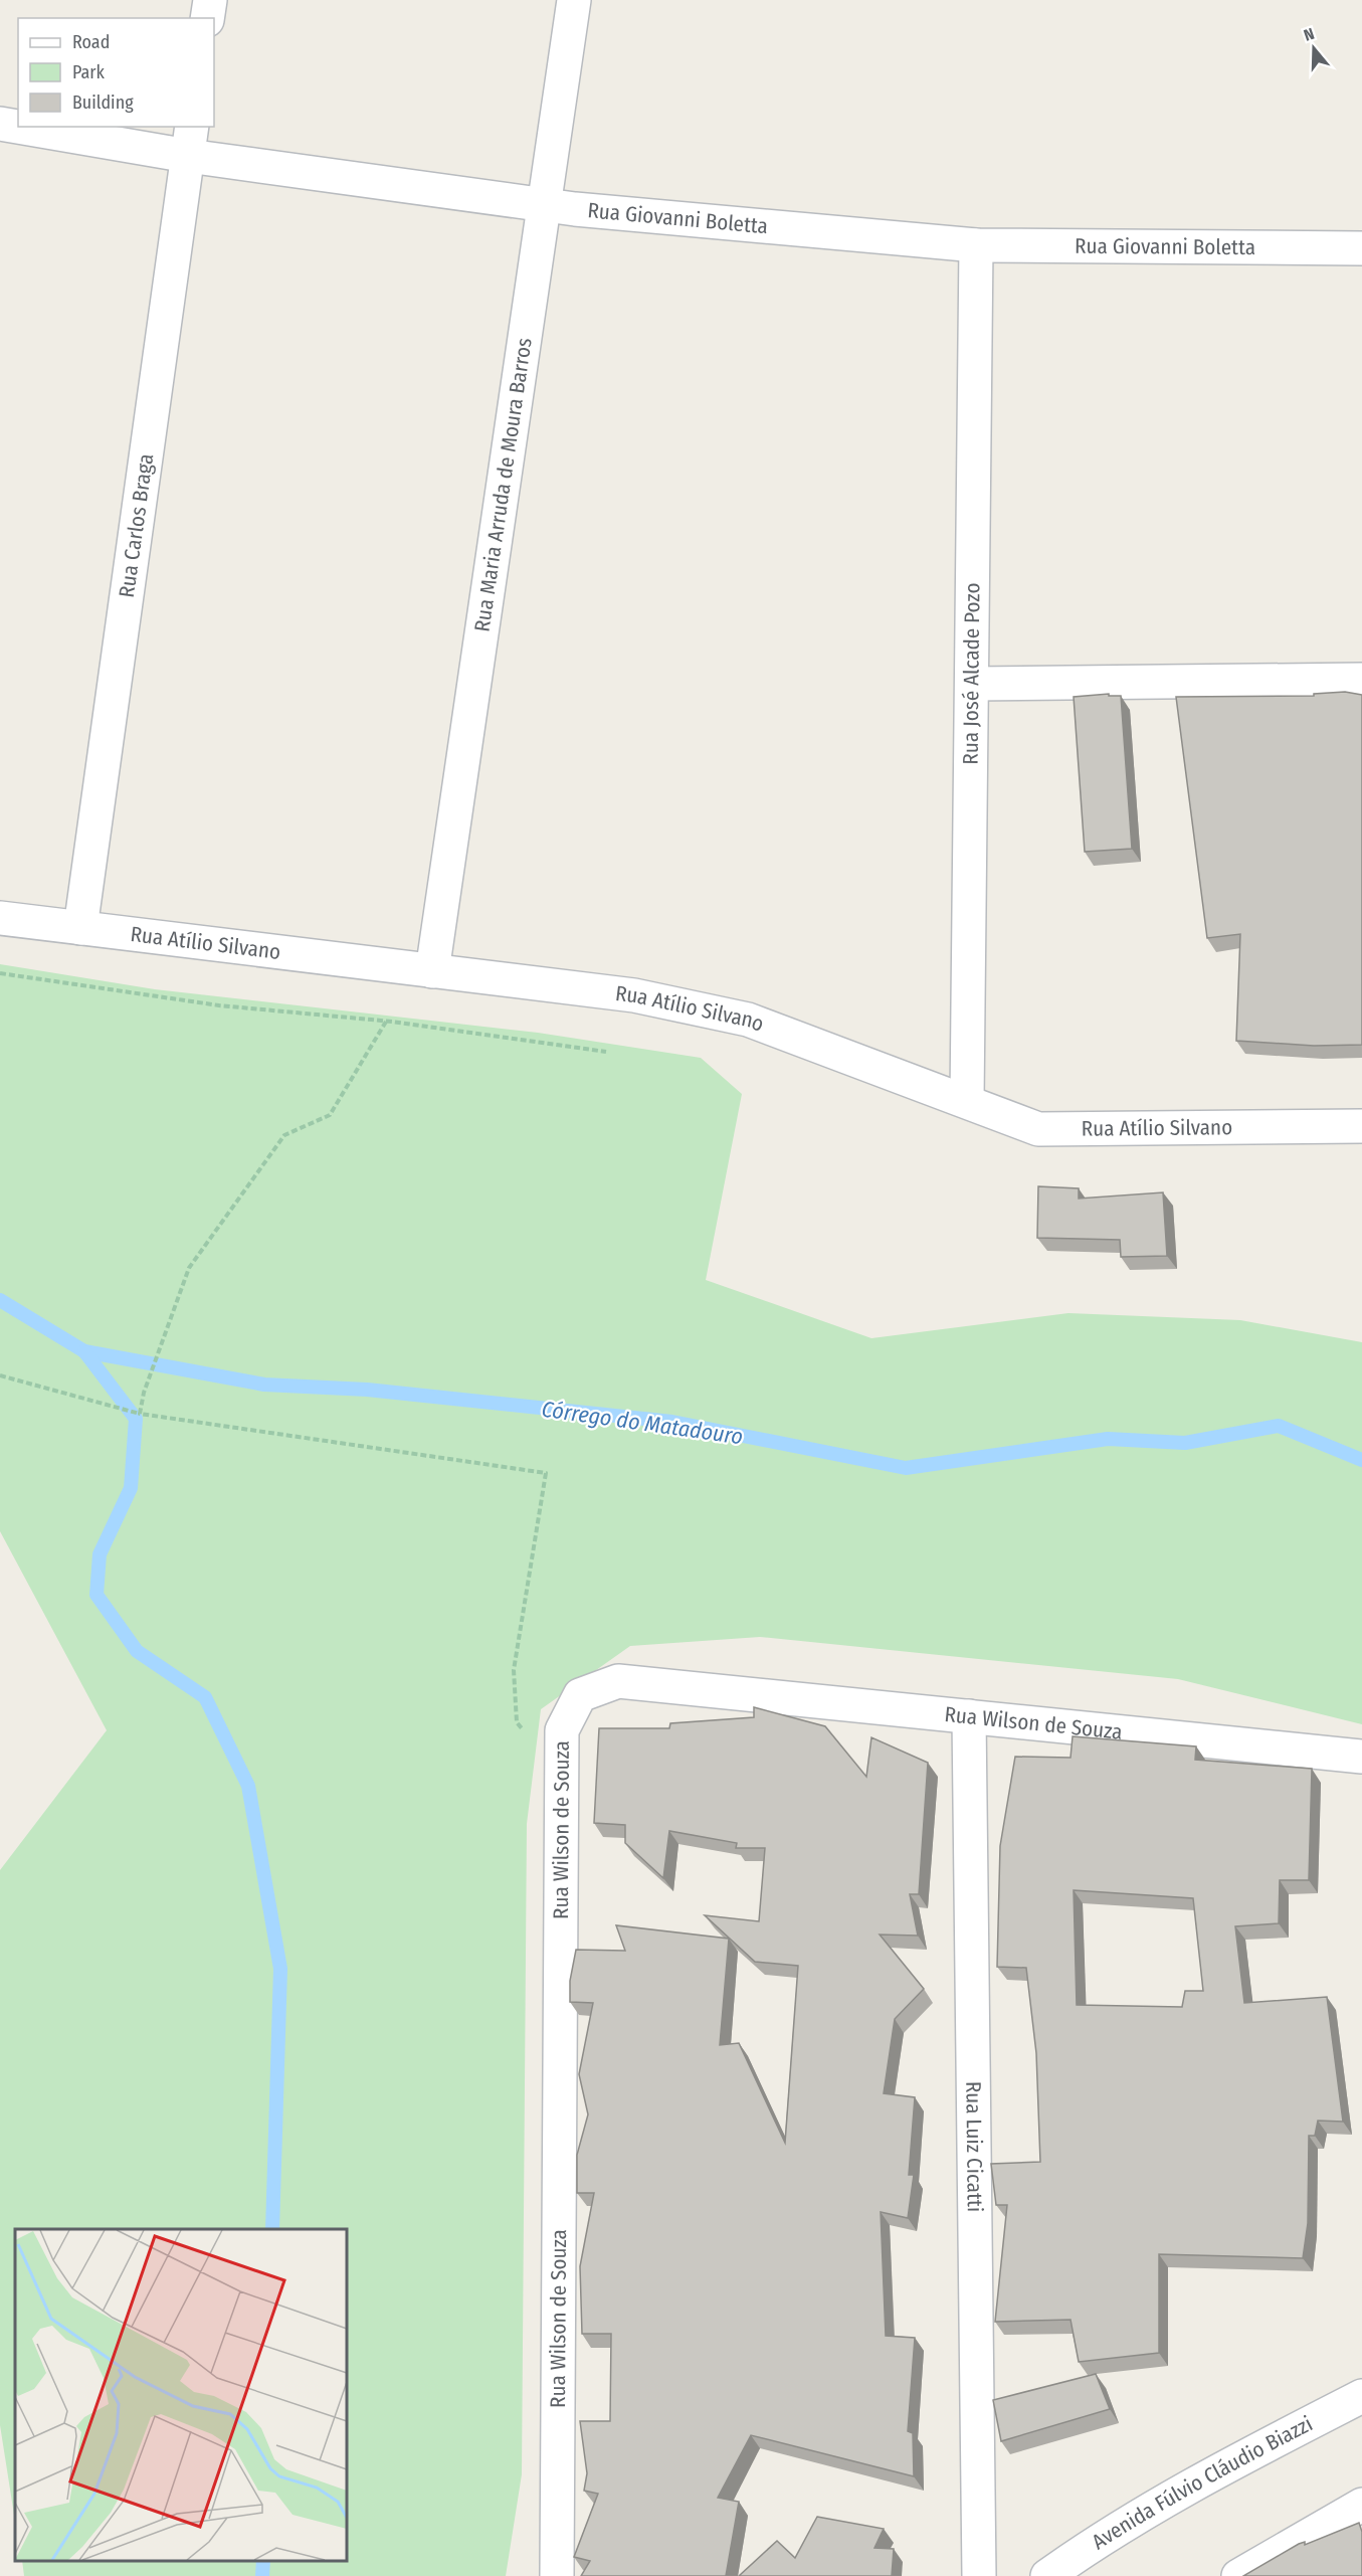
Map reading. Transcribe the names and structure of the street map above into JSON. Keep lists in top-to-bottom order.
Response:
{
  "streets": {
    "street": [
      "Rua Giovanni Boletta",
      "Rua Maria Arruda de Moura Barros",
      "Rua Carlos Braga",
      "Rua José Alcade Pozo",
      "Rua Atílio Silvano",
      "Rua Wilson de Souza",
      "Rua Luiz Cicatti",
      "Avenida Fúlvio Cláudio Biazzi"
    ]
  },
  "crossings": [
    ["Rua Giovanni Boletta", "Rua Maria Arruda de Moura Barros"],
    ["Rua Giovanni Boletta", "Rua Carlos Braga"],
    ["Rua Giovanni Boletta", "Rua José Alcade Pozo"],
    ["Rua Maria Arruda de Moura Barros", "Rua Atílio Silvano"],
    ["Rua Carlos Braga", "Rua Atílio Silvano"],
    ["Rua José Alcade Pozo", "Rua Atílio Silvano"],
    ["Rua Wilson de Souza", "Rua Luiz Cicatti"]
  ],
  "water": ["Córrego do Matadouro"],
  "legend": ["Road", "Park", "Building"],
  "north": "top"
}
